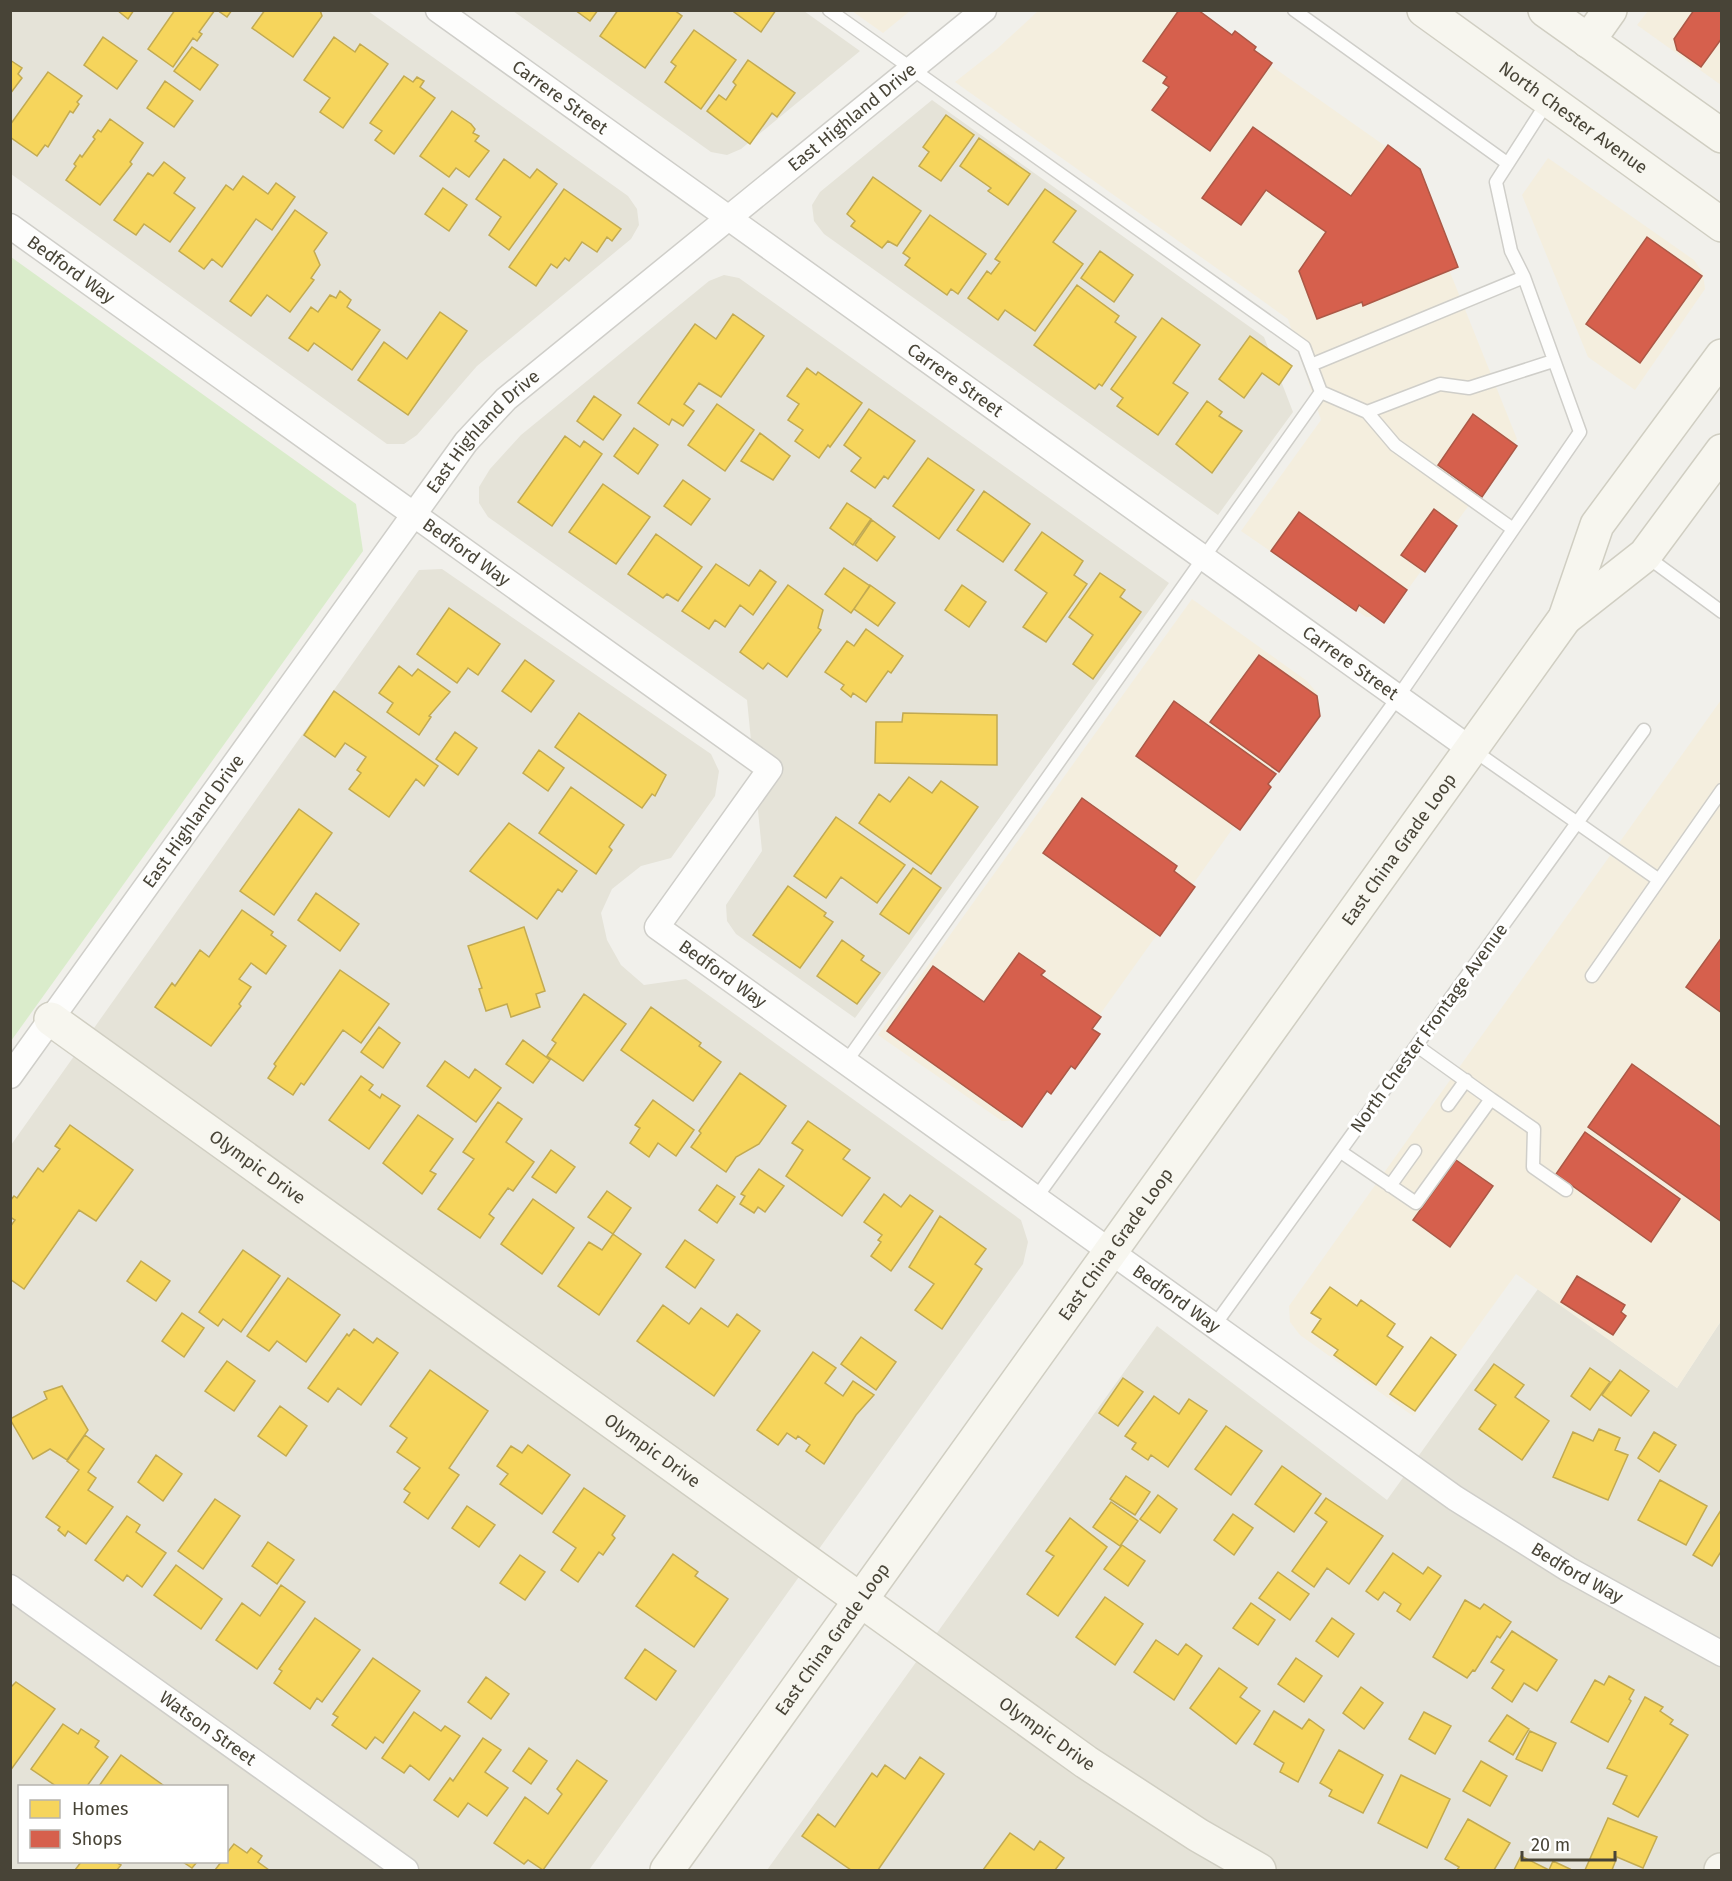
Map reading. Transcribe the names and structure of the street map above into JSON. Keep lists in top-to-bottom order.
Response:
{
  "streets": {
    "main road": ["North Chester Avenue", "East China Grade Loop", "Olympic Drive"],
    "street": [
      "Carrere Street",
      "East Highland Drive",
      "Bedford Way",
      "Watson Street"
    ],
    "lane": ["North Chester Frontage Avenue"]
  },
  "crossings": [
    ["Carrere Street", "East Highland Drive"],
    ["Carrere Street", "East China Grade Loop"],
    ["East Highland Drive", "Bedford Way"],
    ["East Highland Drive", "Olympic Drive"],
    ["Bedford Way", "East China Grade Loop"],
    ["Bedford Way", "North Chester Frontage Avenue"],
    ["East China Grade Loop", "Olympic Drive"]
  ],
  "legend": ["Homes", "Shops"],
  "scale_bar": "20 m"
}
